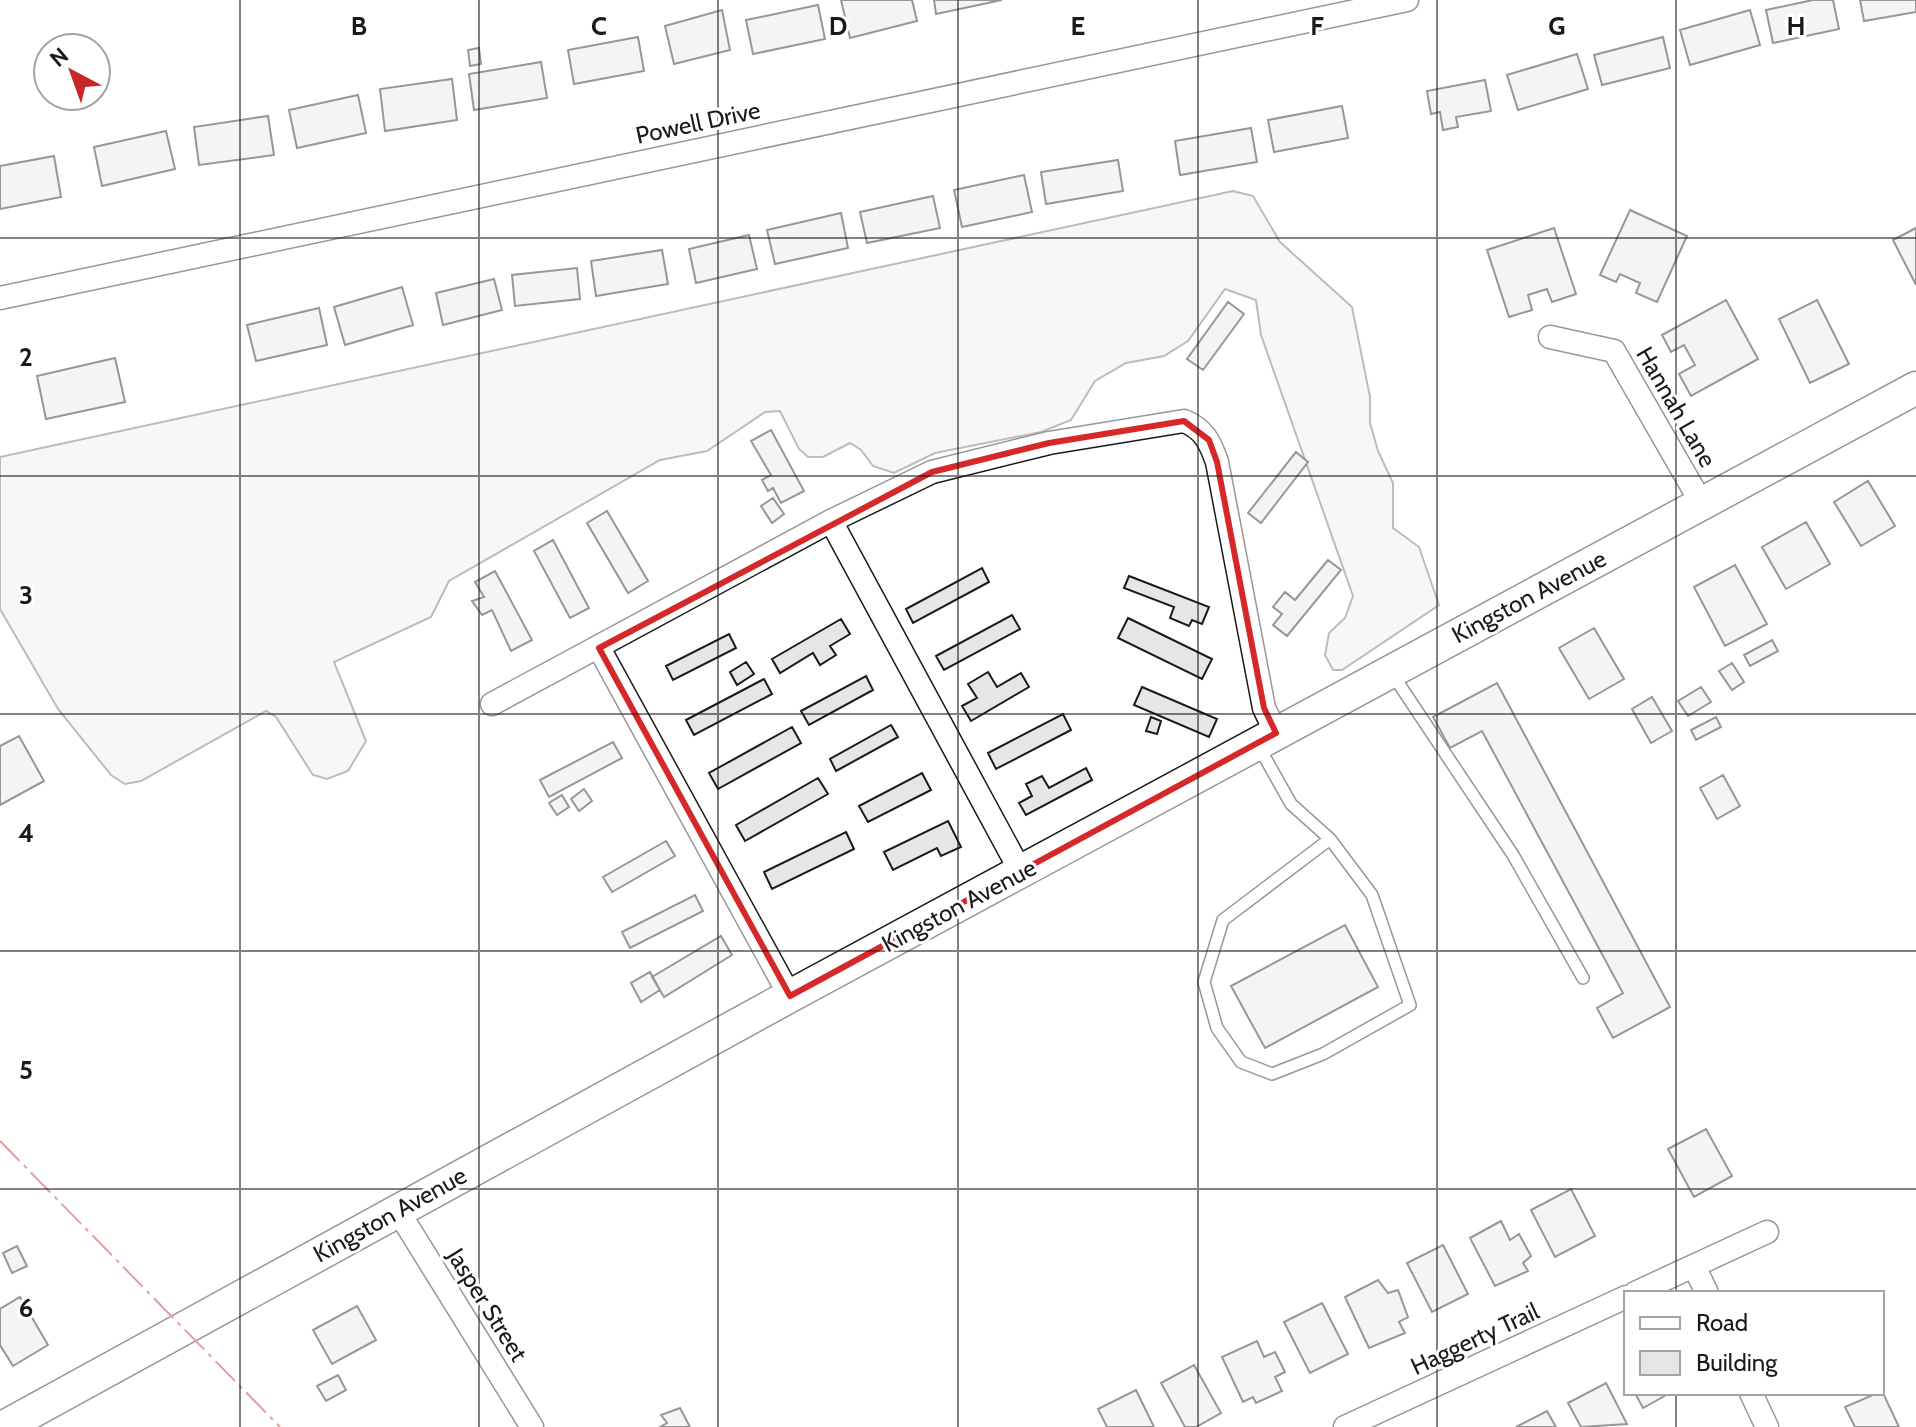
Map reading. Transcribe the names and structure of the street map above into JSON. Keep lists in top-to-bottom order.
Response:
{
  "streets": {
    "street": [
      "Powell Drive",
      "Hannah Lane",
      "Kingston Avenue",
      "Jasper Street",
      "Haggerty Trail"
    ]
  },
  "crossings": [
    ["Hannah Lane", "Kingston Avenue"],
    ["Kingston Avenue", "Jasper Street"]
  ],
  "legend": ["Road", "Building"],
  "north": "top left",
  "grid": {
    "columns": [
      "B",
      "C",
      "D",
      "E",
      "F",
      "G",
      "H"
    ],
    "rows": [
      "2",
      "3",
      "4",
      "5",
      "6"
    ]
  }
}
